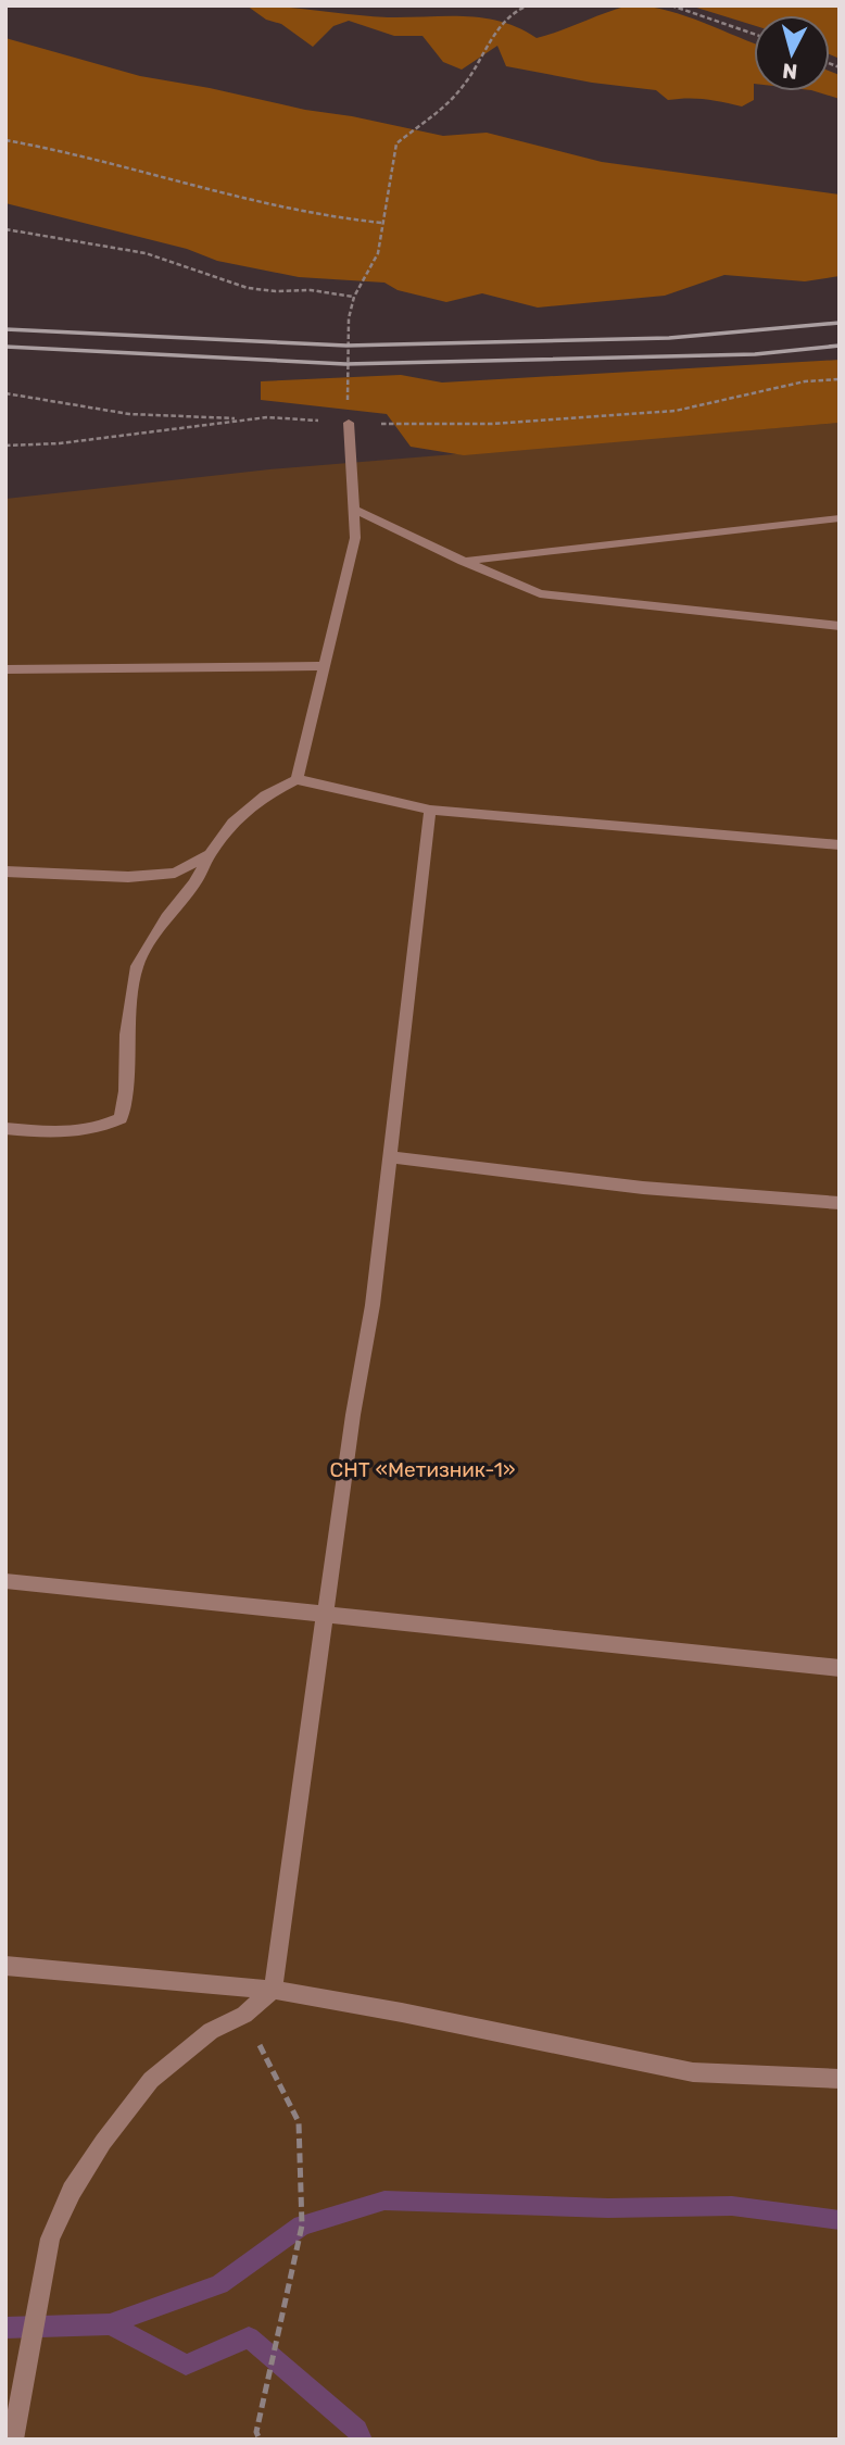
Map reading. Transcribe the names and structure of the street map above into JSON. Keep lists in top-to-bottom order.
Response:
{
  "parks": ["СНТ «Метизник-1»"],
  "north": "bottom"
}
